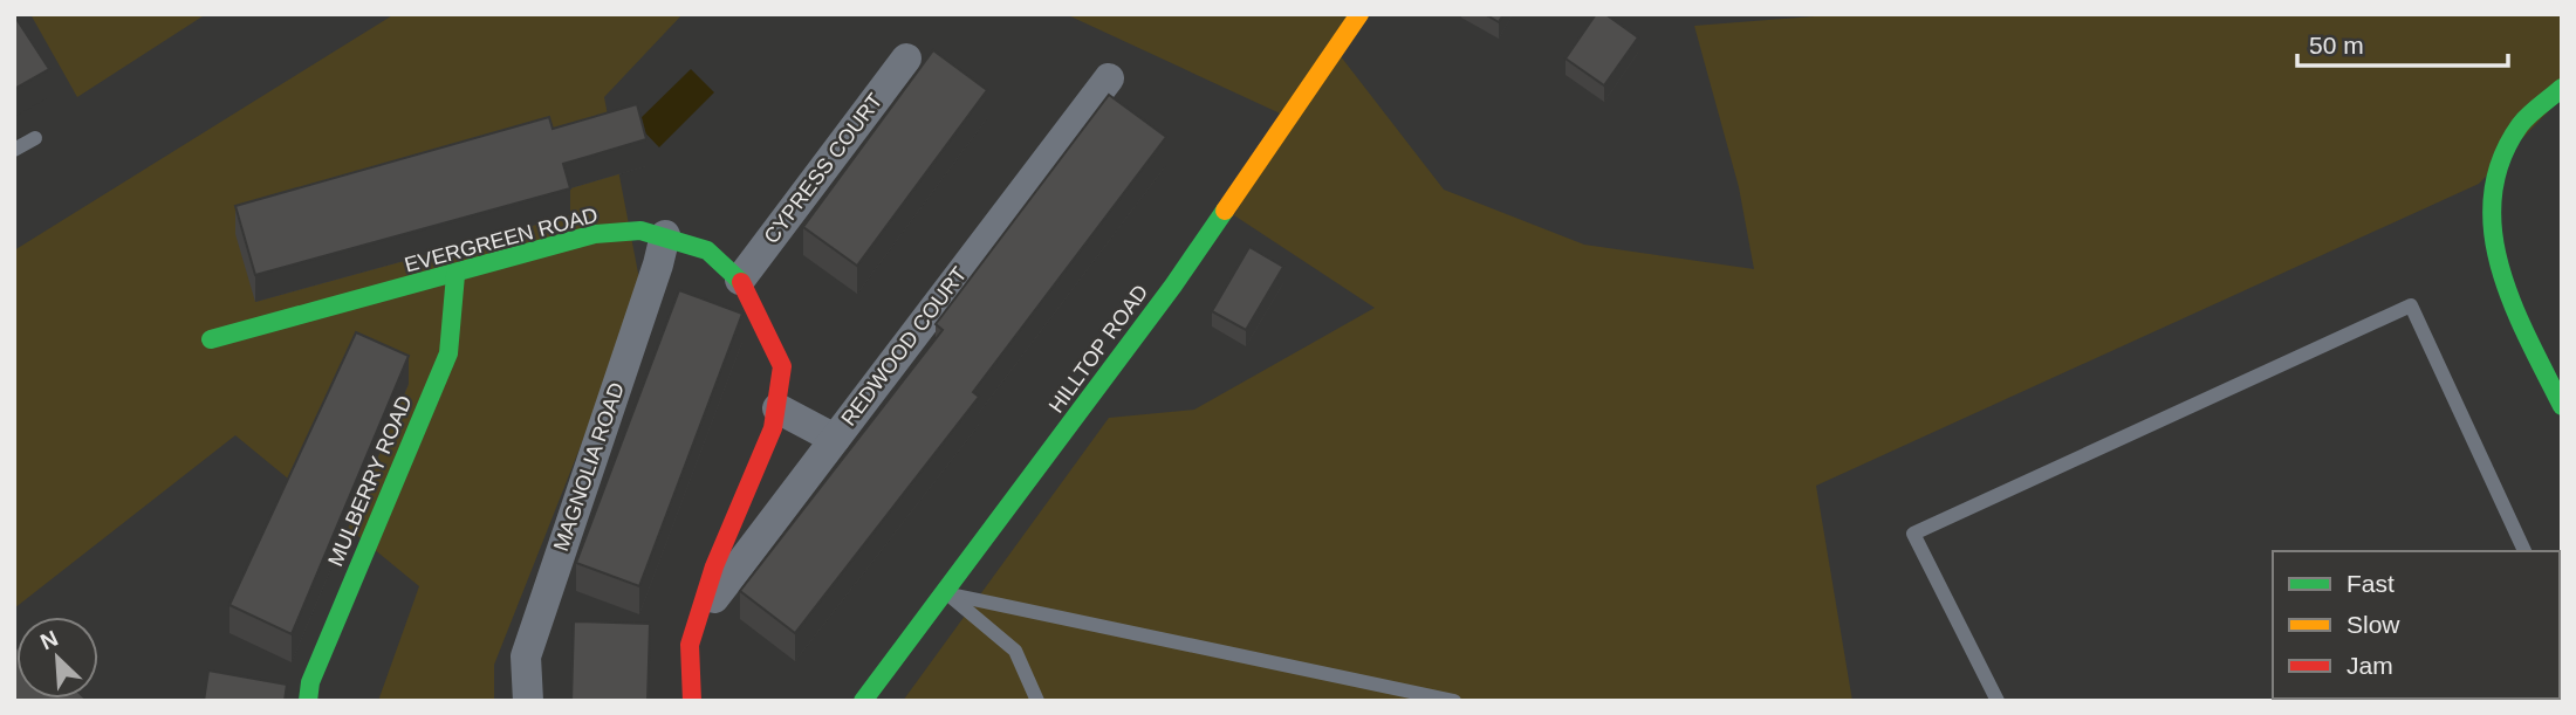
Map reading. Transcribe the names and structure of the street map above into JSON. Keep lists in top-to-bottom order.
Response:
{
  "streets": {
    "street": [
      "CYPRESS COURT",
      "EVERGREEN ROAD",
      "REDWOOD COURT",
      "HILLTOP ROAD",
      "MAGNOLIA ROAD",
      "MULBERRY ROAD"
    ]
  },
  "crossings": [
    ["CYPRESS COURT", "EVERGREEN ROAD"],
    ["EVERGREEN ROAD", "REDWOOD COURT"],
    ["EVERGREEN ROAD", "MAGNOLIA ROAD"],
    ["EVERGREEN ROAD", "MULBERRY ROAD"]
  ],
  "legend": ["Fast", "Slow", "Jam"],
  "scale_bar": "50 m",
  "north": "top left"
}
